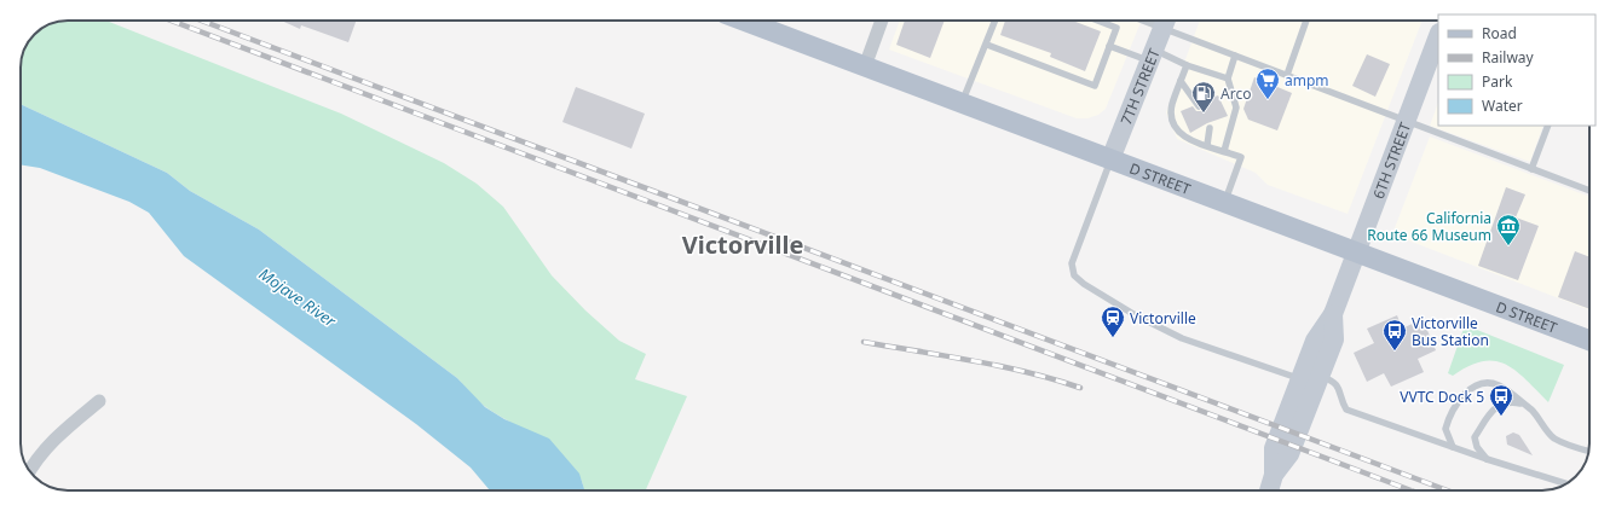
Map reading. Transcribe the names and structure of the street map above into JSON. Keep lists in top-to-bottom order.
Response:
{
  "streets": {
    "main road": ["D STREET"],
    "street": ["7TH STREET", "6TH STREET"]
  },
  "crossings": [
    ["7TH STREET", "D STREET"],
    ["6TH STREET", "D STREET"]
  ],
  "districts": ["Victorville"],
  "water": ["Mojave River"],
  "places": {
    "supermarket": ["ampm"],
    "fuel station": ["Arco"],
    "museum": ["California Route 66 Museum"],
    "station": ["Victorville"],
    "bus stop": ["Victorville Bus Station", "VVTC Dock 5"]
  },
  "legend": [
    "Road",
    "Railway",
    "Park",
    "Water"
  ]
}
